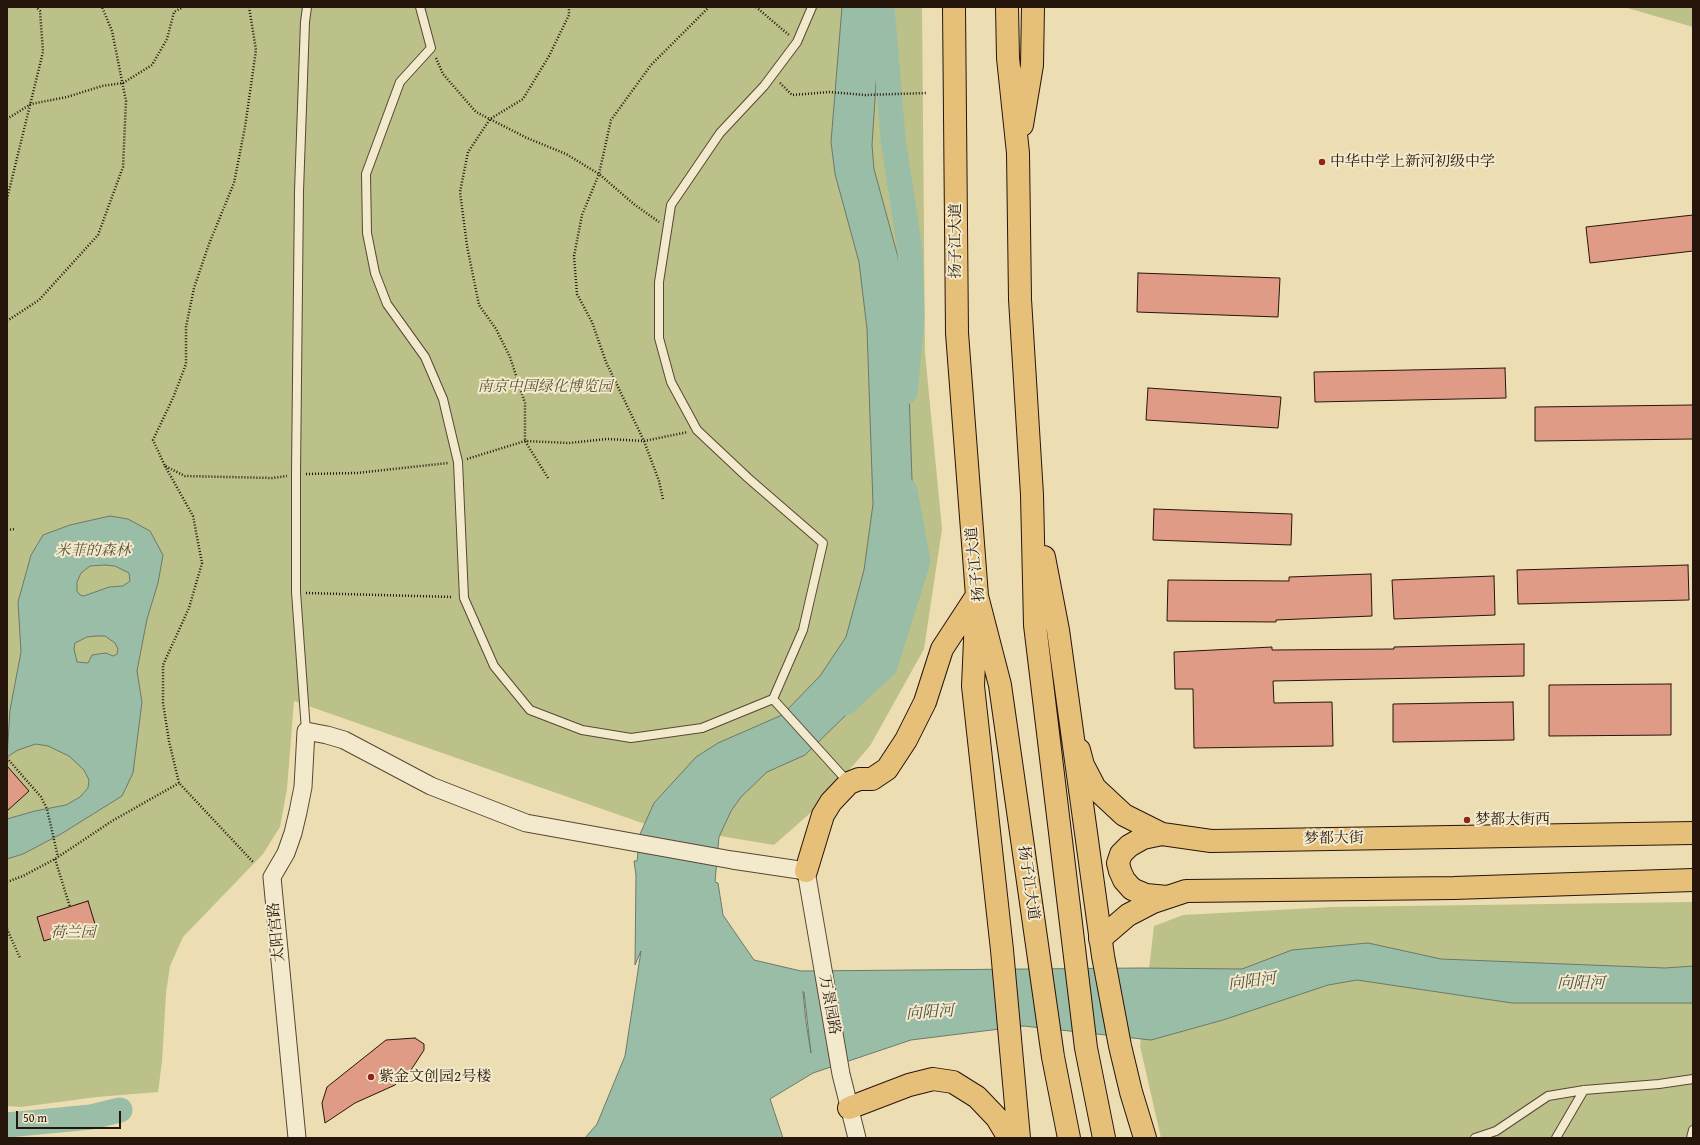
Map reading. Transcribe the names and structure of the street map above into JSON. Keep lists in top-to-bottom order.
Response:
{
  "streets": {
    "main road": ["扬子江大道", "梦都大街"],
    "street": ["太阳宫路", "万景园路"]
  },
  "water": ["向阳河"],
  "parks": ["南京中国绿化博览园", "米菲的森林", "荷兰园"],
  "places": ["中华中学上新河初级中学", "梦都大街西", "紫金文创园2号楼"],
  "scale_bar": "50 m"
}
